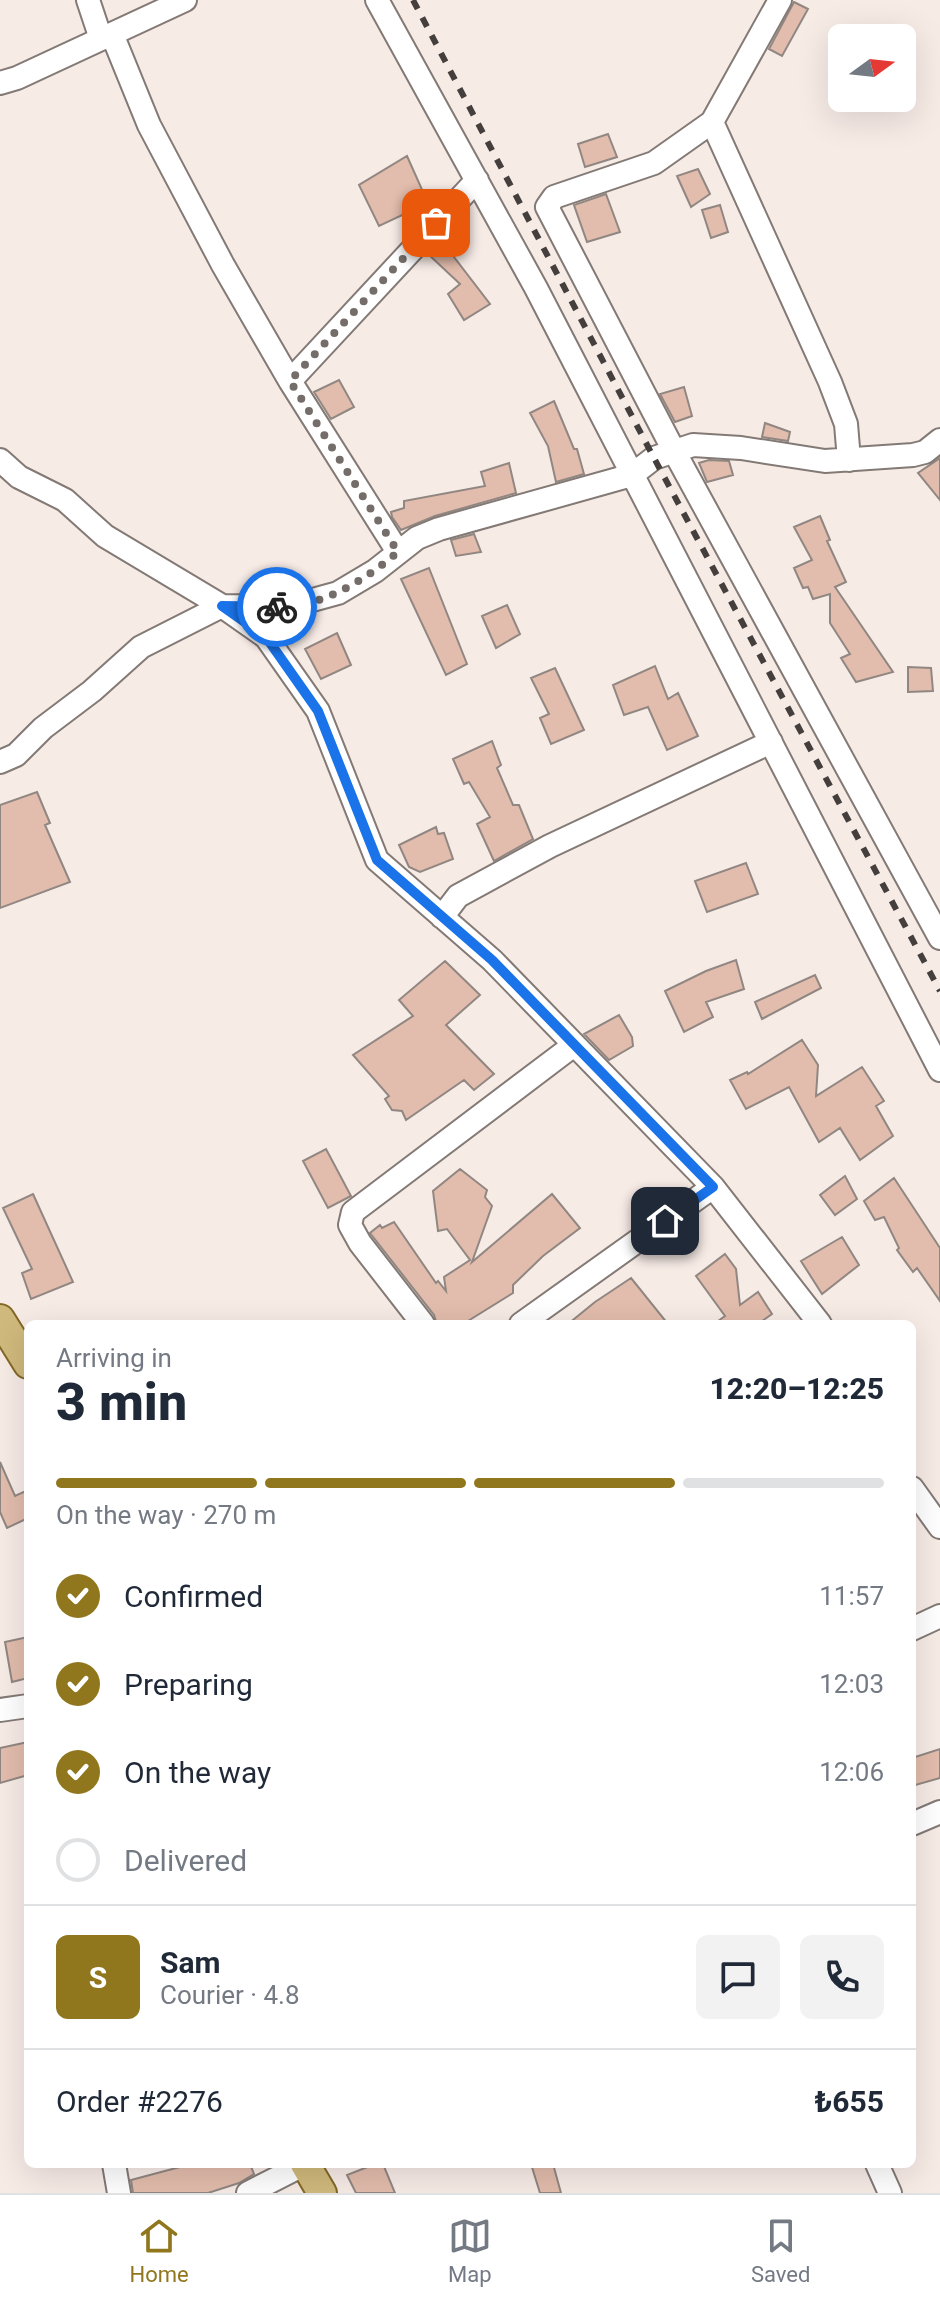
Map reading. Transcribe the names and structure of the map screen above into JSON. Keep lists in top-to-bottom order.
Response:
{
  "north": "right",
  "page": {
    "heading": ["3 min", "Arriving in", "12:20–12:25"],
    "panel": [
      "Sam",
      "Courier · 4.8",
      "Order #2276",
      "₺655"
    ],
    "bar": "On the way · 270 m",
    "list": [
      ["Confirmed", "11:57"],
      ["Preparing", "12:03"],
      ["On the way", "12:06"],
      "Delivered"
    ],
    "round": "S",
    "tabs": ["Home", "Map", "Saved"]
  }
}
